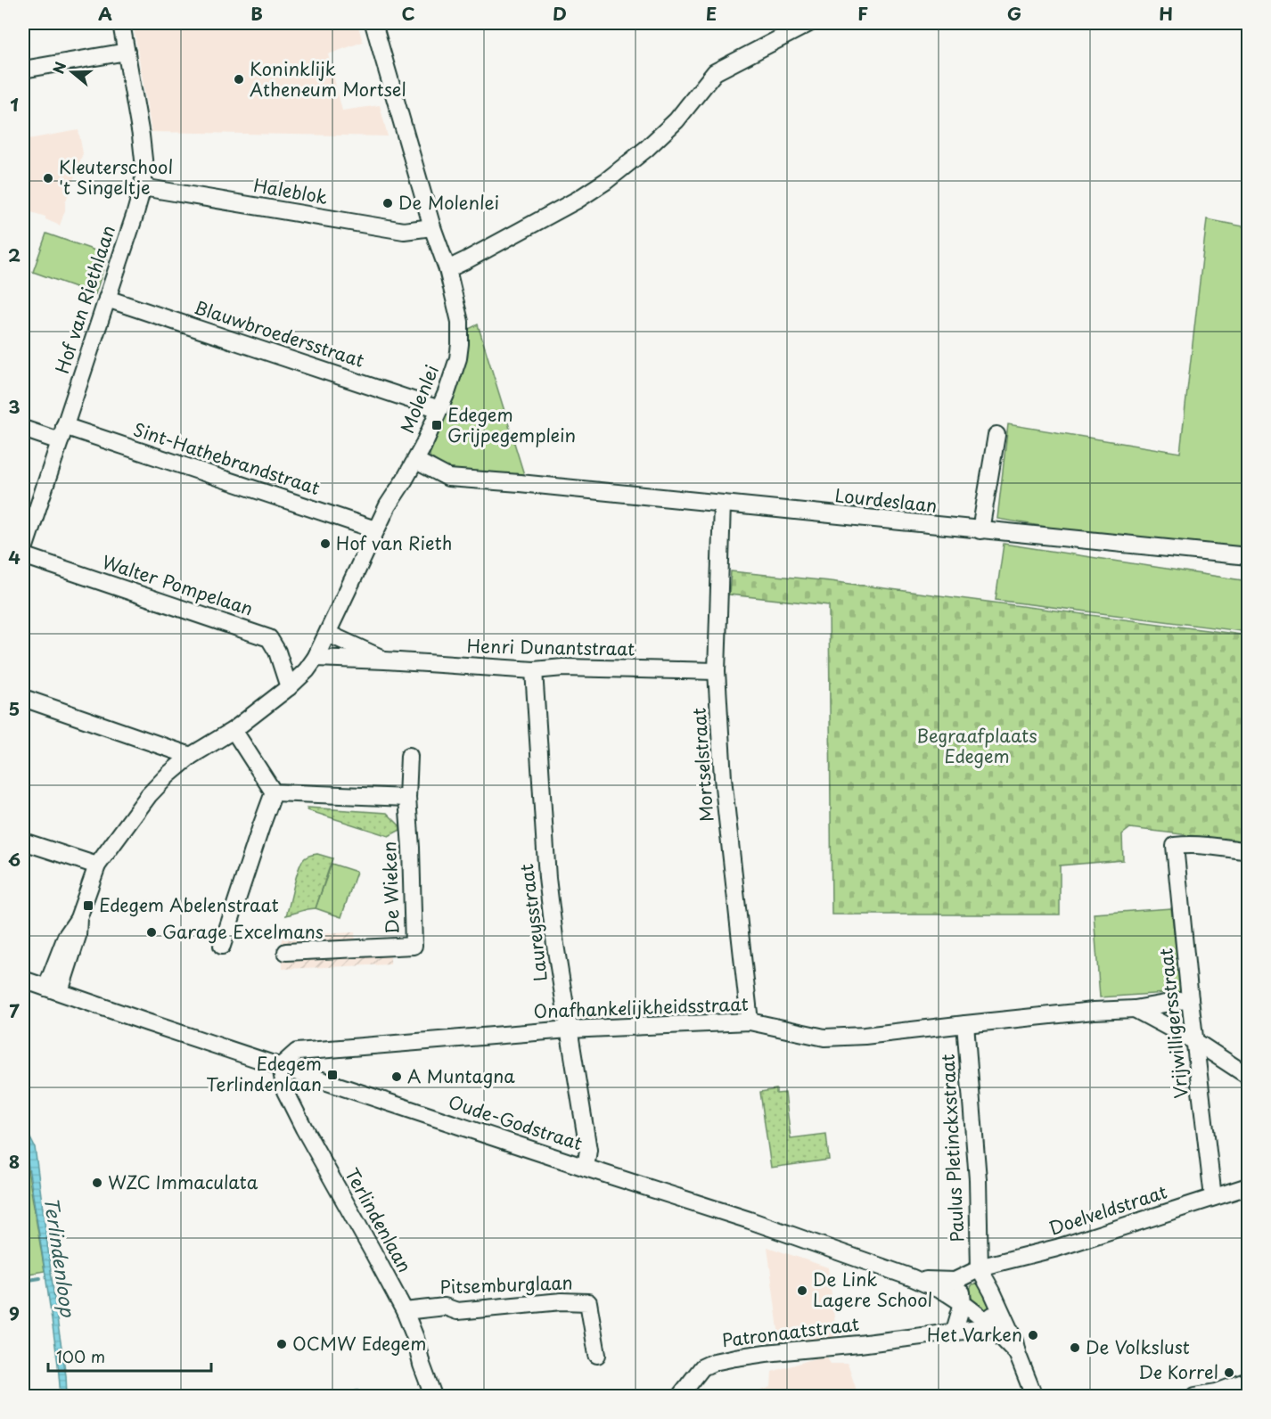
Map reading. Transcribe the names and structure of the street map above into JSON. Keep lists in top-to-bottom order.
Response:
{
  "streets": {
    "street": [
      "Haleblok",
      "Hof van Riethlaan",
      "Blauwbroedersstraat",
      "Molenlei",
      "Sint-Hathebrandstraat",
      "Lourdeslaan",
      "Walter Pompelaan",
      "Henri Dunantstraat",
      "Mortselstraat",
      "De Wieken",
      "Laureysstraat",
      "Onafhankelijkheidsstraat",
      "Vrijwilligersstraat",
      "Oude-Godstraat",
      "Paulus Pletinckxstraat",
      "Doelveldstraat",
      "Terlindenlaan",
      "Pitsemburglaan",
      "Patronaatstraat"
    ]
  },
  "crossings": [
    ["Haleblok", "Hof van Riethlaan"],
    ["Hof van Riethlaan", "Blauwbroedersstraat"],
    ["Hof van Riethlaan", "Sint-Hathebrandstraat"],
    ["Hof van Riethlaan", "Walter Pompelaan"],
    ["Blauwbroedersstraat", "Molenlei"],
    ["Molenlei", "Lourdeslaan"],
    ["Lourdeslaan", "Mortselstraat"],
    ["Henri Dunantstraat", "Mortselstraat"],
    ["Henri Dunantstraat", "Laureysstraat"],
    ["Mortselstraat", "Onafhankelijkheidsstraat"],
    ["Laureysstraat", "Onafhankelijkheidsstraat"],
    ["Laureysstraat", "Oude-Godstraat"],
    ["Onafhankelijkheidsstraat", "Vrijwilligersstraat"],
    ["Onafhankelijkheidsstraat", "Oude-Godstraat"],
    ["Onafhankelijkheidsstraat", "Paulus Pletinckxstraat"],
    ["Onafhankelijkheidsstraat", "Terlindenlaan"],
    ["Vrijwilligersstraat", "Doelveldstraat"],
    ["Oude-Godstraat", "Paulus Pletinckxstraat"],
    ["Oude-Godstraat", "Doelveldstraat"],
    ["Oude-Godstraat", "Terlindenlaan"],
    ["Oude-Godstraat", "Patronaatstraat"],
    ["Paulus Pletinckxstraat", "Doelveldstraat"],
    ["Terlindenlaan", "Pitsemburglaan"]
  ],
  "water": ["Terlindenloop"],
  "parks": ["Begraafplaats Edegem"],
  "places": {
    "other": [
      "Koninklijk Atheneum Mortsel",
      "Kleuterschool 't Singeltje",
      "De Molenlei",
      "Hof van Rieth",
      "Garage Excelmans",
      "A Muntagna",
      "WZC Immaculata",
      "De Link Lagere School",
      "Het Varken",
      "OCMW Edegem",
      "De Volkslust",
      "De Korrel"
    ],
    "transit": ["Edegem Grijpegemplein", "Edegem Abelenstraat", "Edegem Terlindenlaan"]
  },
  "scale_bar": "100 m",
  "north": "left",
  "grid": {
    "columns": [
      "A",
      "B",
      "C",
      "D",
      "E",
      "F",
      "G",
      "H"
    ],
    "rows": [
      "1",
      "2",
      "3",
      "4",
      "5",
      "6",
      "7",
      "8",
      "9"
    ]
  }
}
